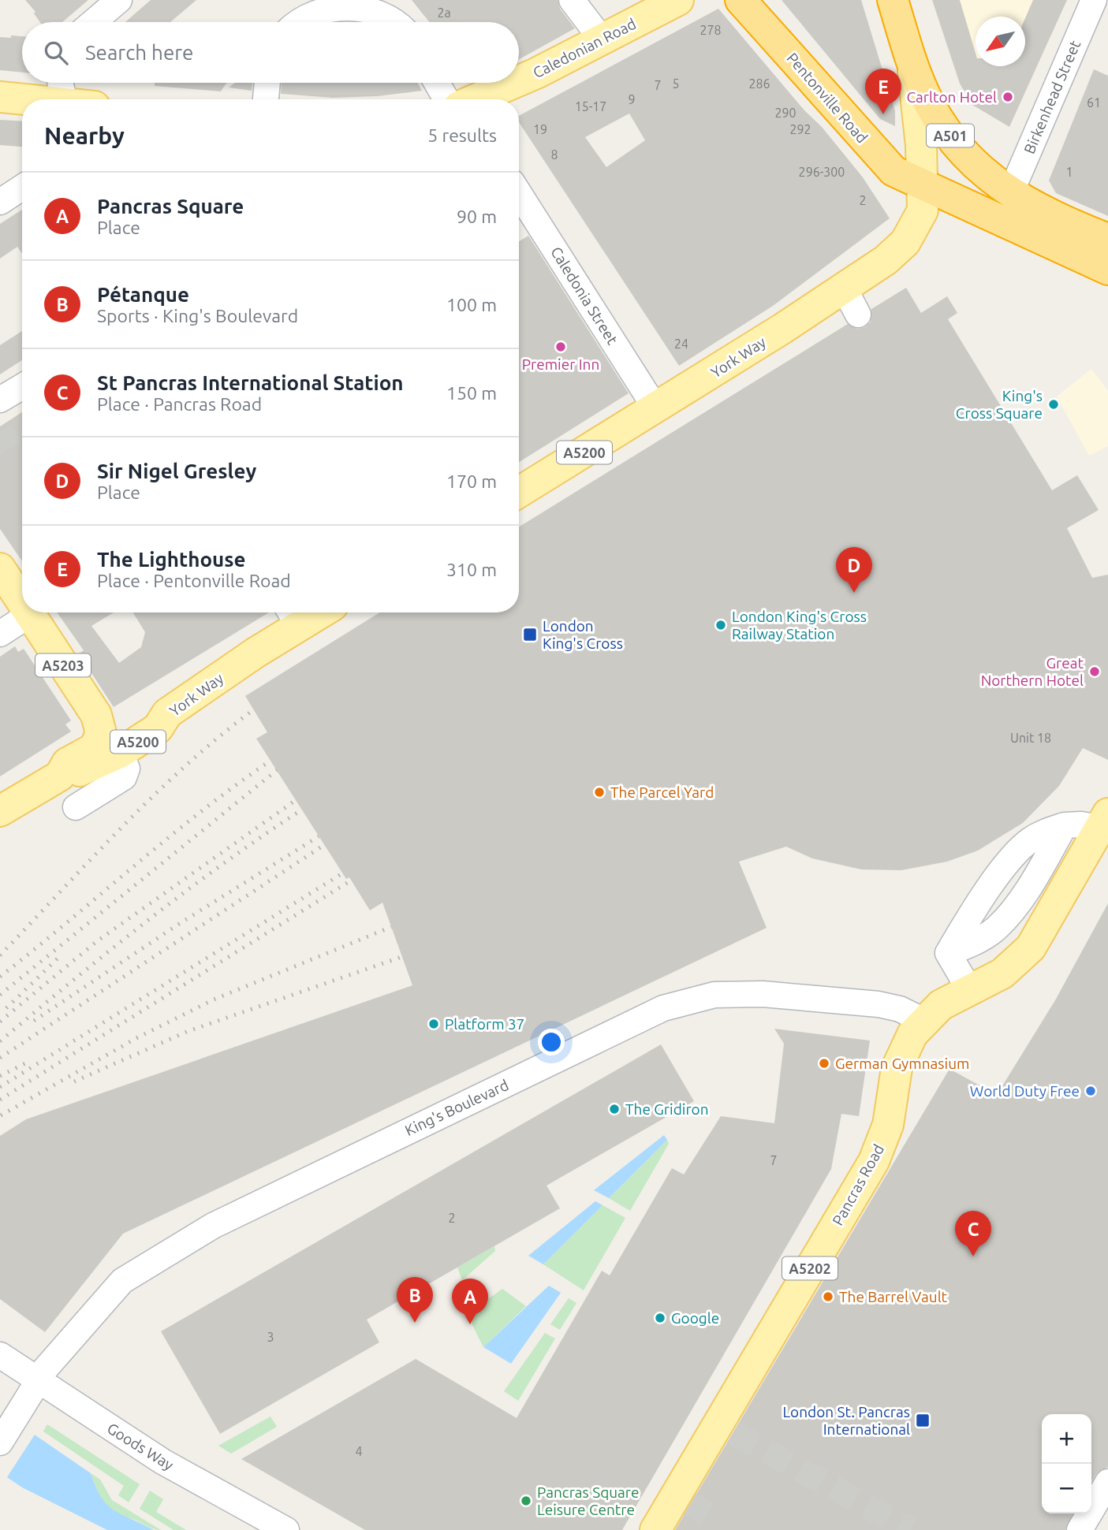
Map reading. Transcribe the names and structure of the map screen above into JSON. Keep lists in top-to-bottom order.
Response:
{
  "streets": {
    "highway": ["Pentonville Road", "A501"],
    "main road": [
      "Caledonian Road",
      "York Way",
      "A5200",
      "A5203",
      "Pancras Road",
      "A5202"
    ],
    "street": [
      "Birkenhead Street",
      "Caledonia Street",
      "King's Boulevard",
      "Goods Way"
    ]
  },
  "crossings": [
    ["Birkenhead Street", "A501"],
    ["Pentonville Road", "York Way"],
    ["Pentonville Road", "A5200"],
    ["A501", "A5200"],
    ["Caledonia Street", "York Way"],
    ["York Way", "A5200"],
    ["York Way", "A5203"],
    ["King's Boulevard", "Pancras Road"]
  ],
  "places": {
    "other": [
      "Carlton Hotel",
      "Premier Inn",
      "King's Cross Square",
      "London King's Cross Railway Station",
      "Great Northern Hotel",
      "The Parcel Yard",
      "Platform 37",
      "German Gymnasium",
      "World Duty Free",
      "The Gridiron",
      "The Barrel Vault",
      "Google",
      "Pancras Square Leisure Centre"
    ],
    "transit": ["London King's Cross", "London St. Pancras International"]
  },
  "house_numbers": [
    "2a",
    "278",
    "5",
    "286",
    "7",
    "9",
    "61",
    "15-17",
    "290",
    "19",
    "292",
    "8",
    "296-300",
    "1",
    "2",
    "24",
    "Unit 18",
    "7",
    "2",
    "3",
    "4"
  ],
  "north": "bottom left",
  "page": {
    "search": "Search here",
    "pins": [
      "E",
      "D",
      "C",
      "B",
      "A"
    ],
    "heading": ["Nearby", "5 results"],
    "list": [
      {
        "mark": "A",
        "name": "Pancras Square",
        "note": "Place",
        "value": "90 m"
      },
      {
        "mark": "B",
        "name": "Pétanque",
        "note": "Sports · King's Boulevard",
        "value": "100 m"
      },
      {
        "mark": "C",
        "name": "St Pancras International Station",
        "note": "Place · Pancras Road",
        "value": "150 m"
      },
      {
        "mark": "D",
        "name": "Sir Nigel Gresley",
        "note": "Place",
        "value": "170 m"
      },
      {
        "mark": "E",
        "name": "The Lighthouse",
        "note": "Place · Pentonville Road",
        "value": "310 m"
      }
    ],
    "map_buttons": ["+", "−"]
  }
}
